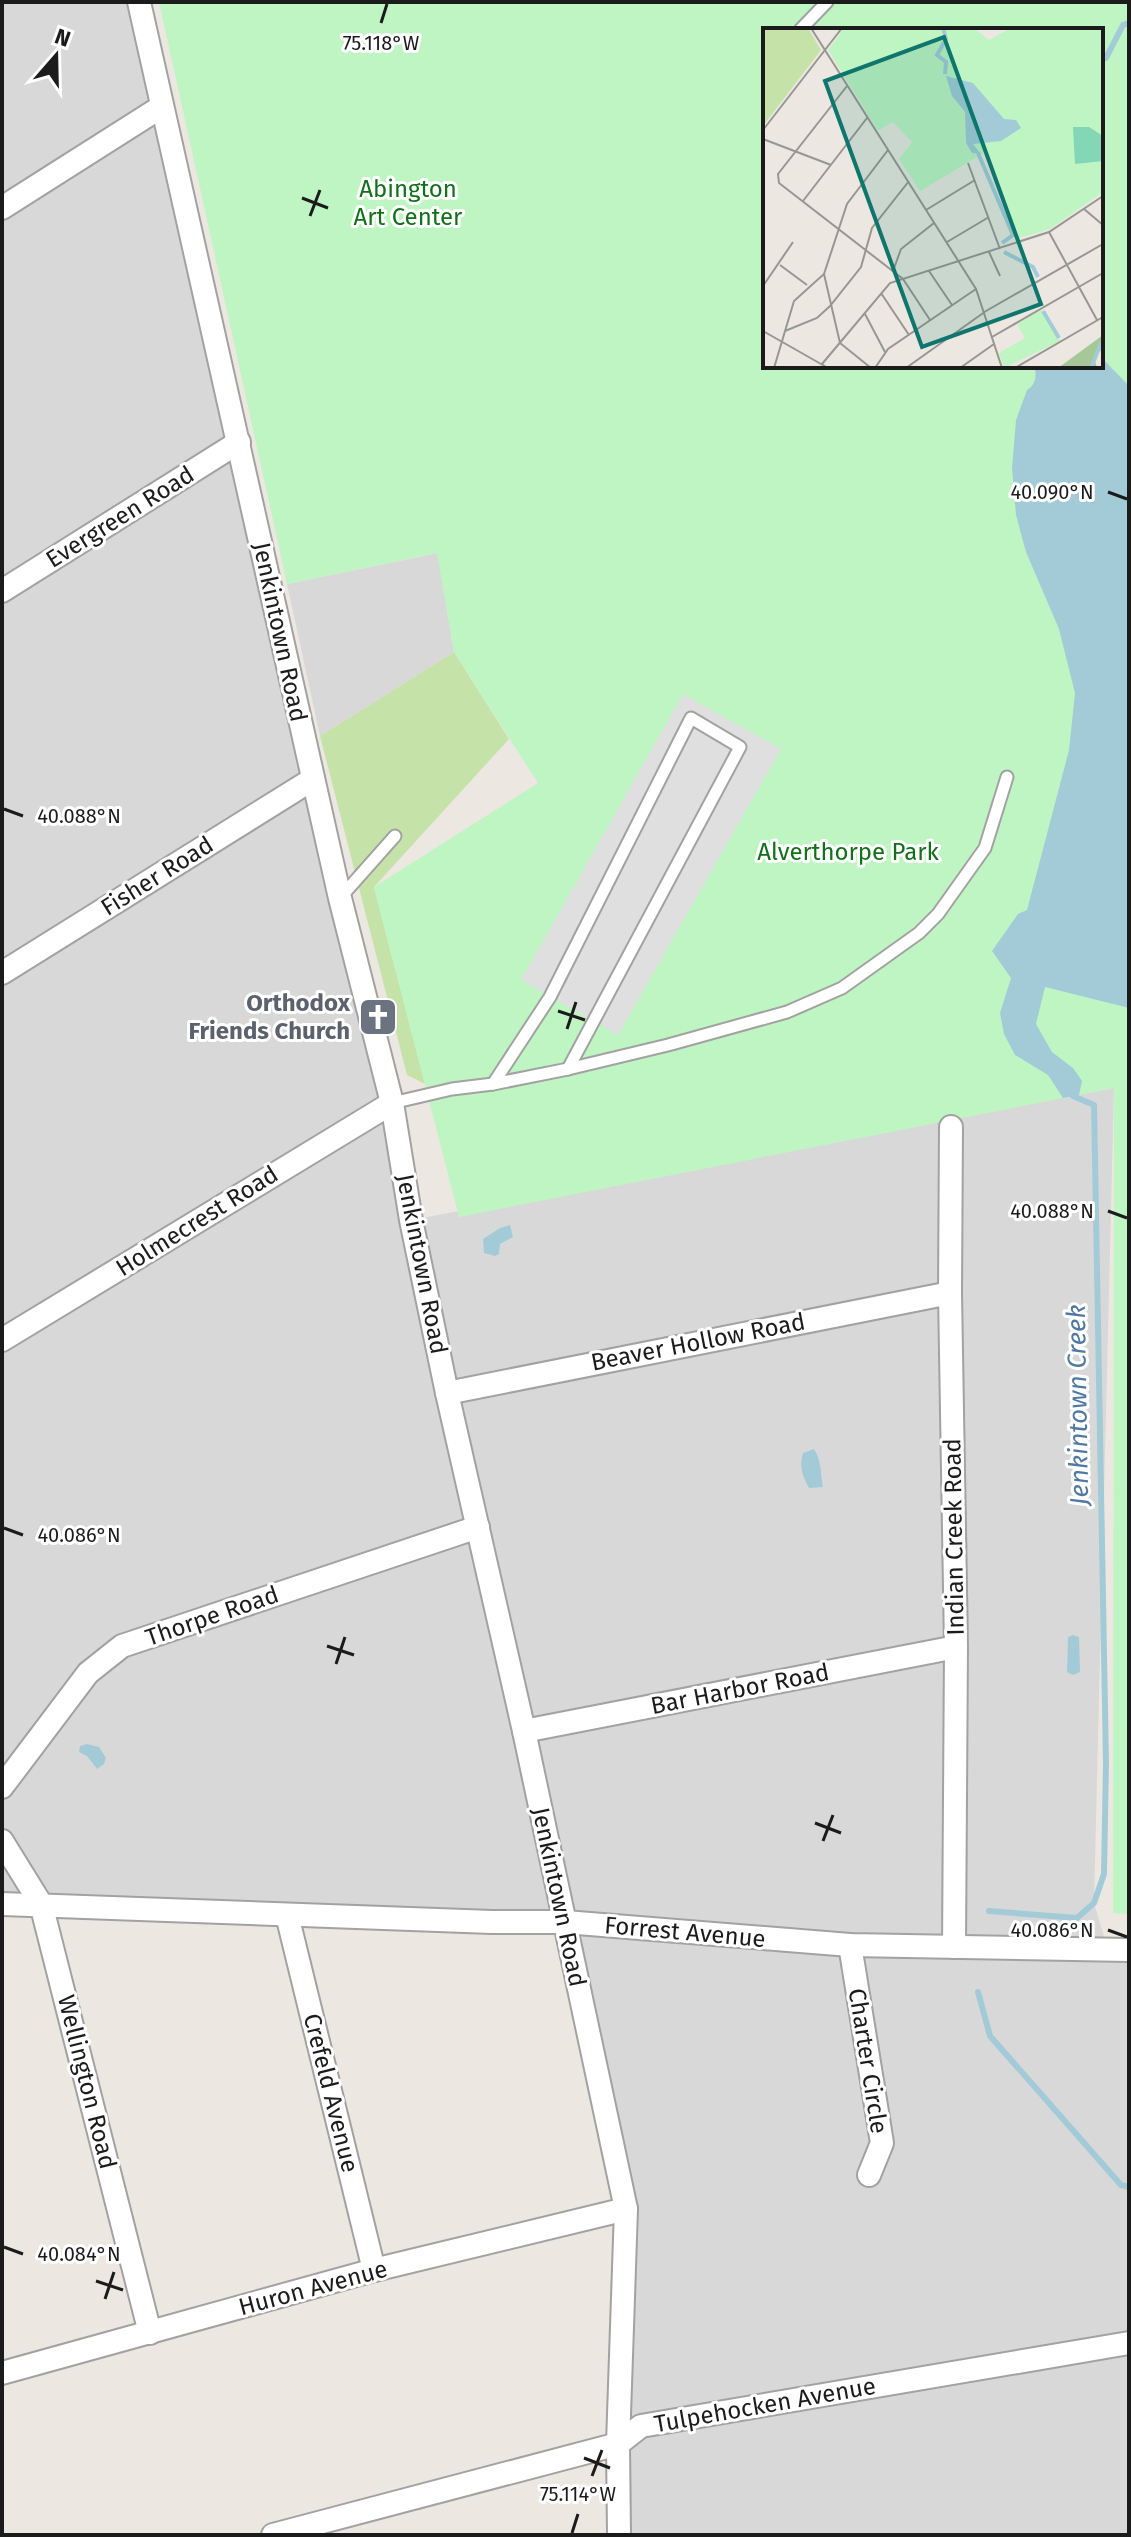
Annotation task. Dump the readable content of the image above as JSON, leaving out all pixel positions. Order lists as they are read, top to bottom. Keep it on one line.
{"streets":{"street":["Evergreen Road","Jenkintown Road","Fisher Road","Holmecrest Road","Beaver Hollow Road","Indian Creek Road","Thorpe Road","Bar Harbor Road","Forrest Avenue","Charter Circle","Wellington Road","Crefeld Avenue","Huron Avenue","Tulpehocken Avenue"]},"crossings":[["Evergreen Road","Jenkintown Road"],["Jenkintown Road","Fisher Road"],["Jenkintown Road","Holmecrest Road"],["Jenkintown Road","Beaver Hollow Road"],["Jenkintown Road","Thorpe Road"],["Jenkintown Road","Bar Harbor Road"],["Jenkintown Road","Forrest Avenue"],["Jenkintown Road","Huron Avenue"],["Jenkintown Road","Tulpehocken Avenue"],["Beaver Hollow Road","Indian Creek Road"],["Indian Creek Road","Bar Harbor Road"],["Indian Creek Road","Forrest Avenue"],["Forrest Avenue","Charter Circle"],["Forrest Avenue","Wellington Road"],["Forrest Avenue","Crefeld Avenue"],["Wellington Road","Huron Avenue"],["Crefeld Avenue","Huron Avenue"]],"water":["Jenkintown Creek"],"parks":["Abington Art Center","Alverthorpe Park"],"places":{"church":["Orthodox Friends Church"]},"north":"top","coordinates":["75.118°W","40.090°N","40.088°N","40.086°N","40.084°N","75.114°W"]}
